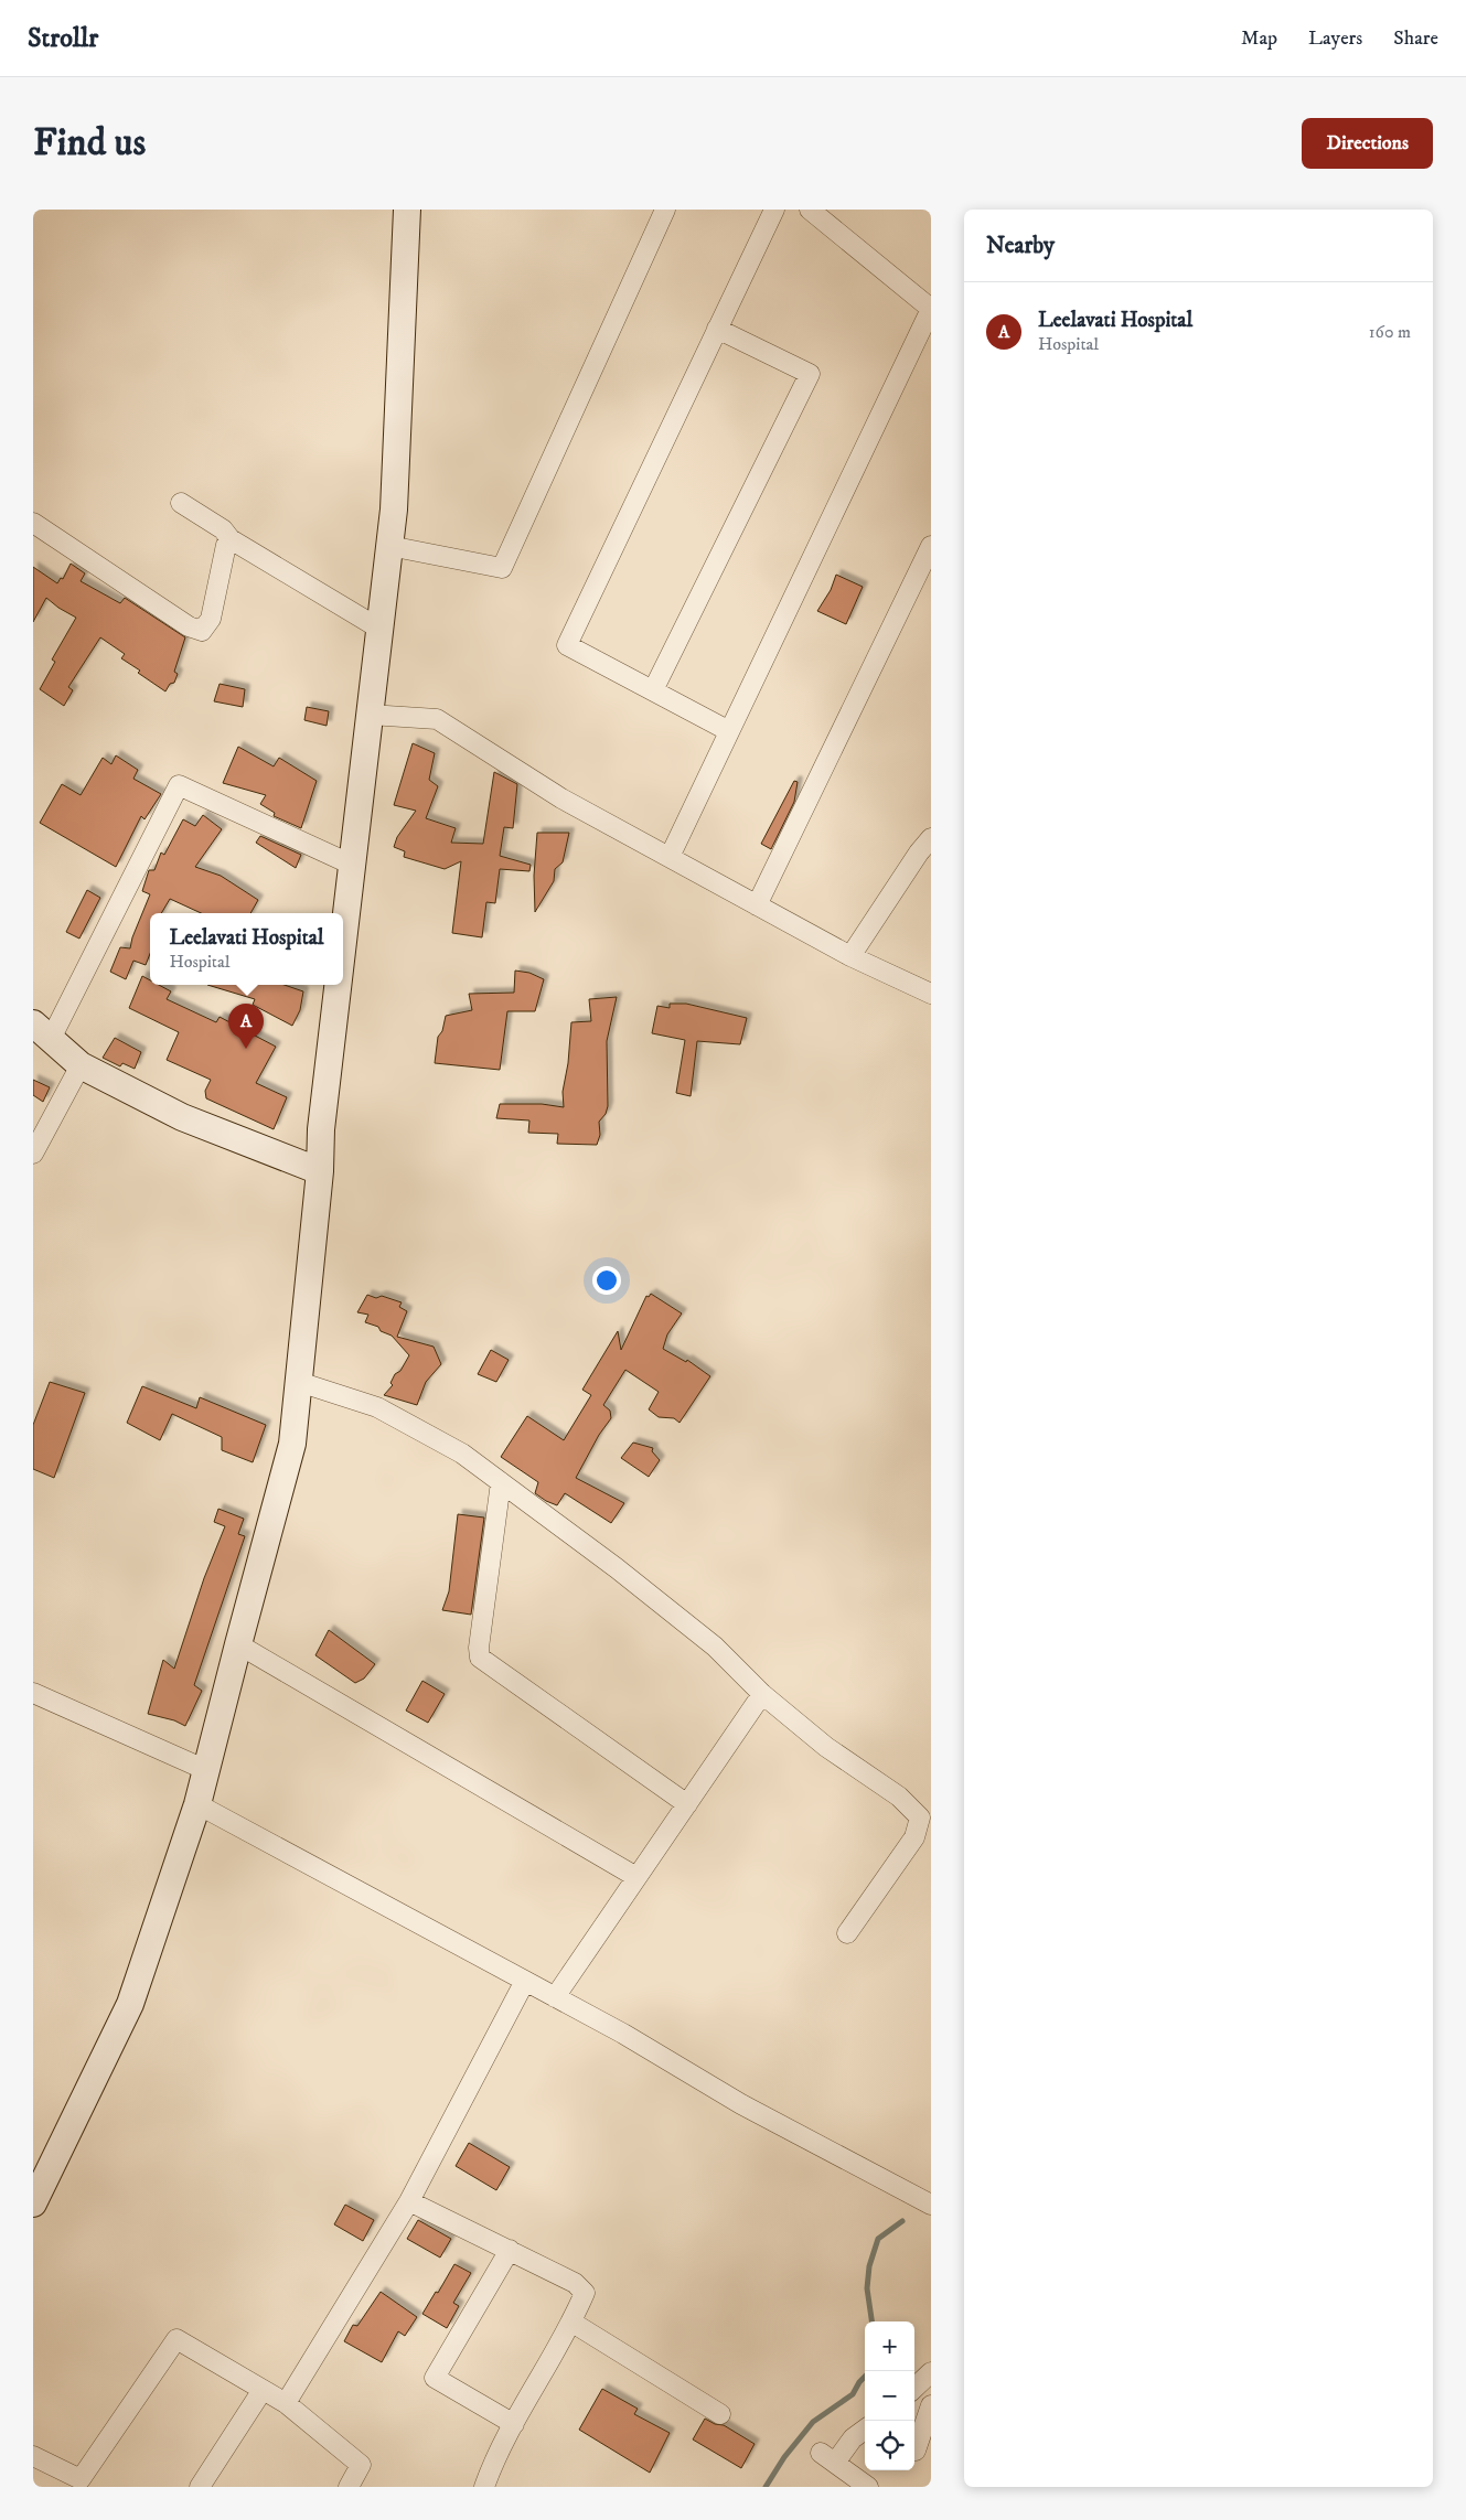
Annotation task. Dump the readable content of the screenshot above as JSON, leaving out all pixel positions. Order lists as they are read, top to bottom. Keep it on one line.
{"page":{"header":"Strollr","nav":["Map","Layers","Share"],"buttons":"Directions","title":"Find us","heading":"Nearby","list":[{"mark":"A","name":"Leelavati Hospital","note":"Hospital","value":"160 m"}],"popup":["Leelavati Hospital","Hospital"],"pins":"A","map_buttons":["+","−"]}}
